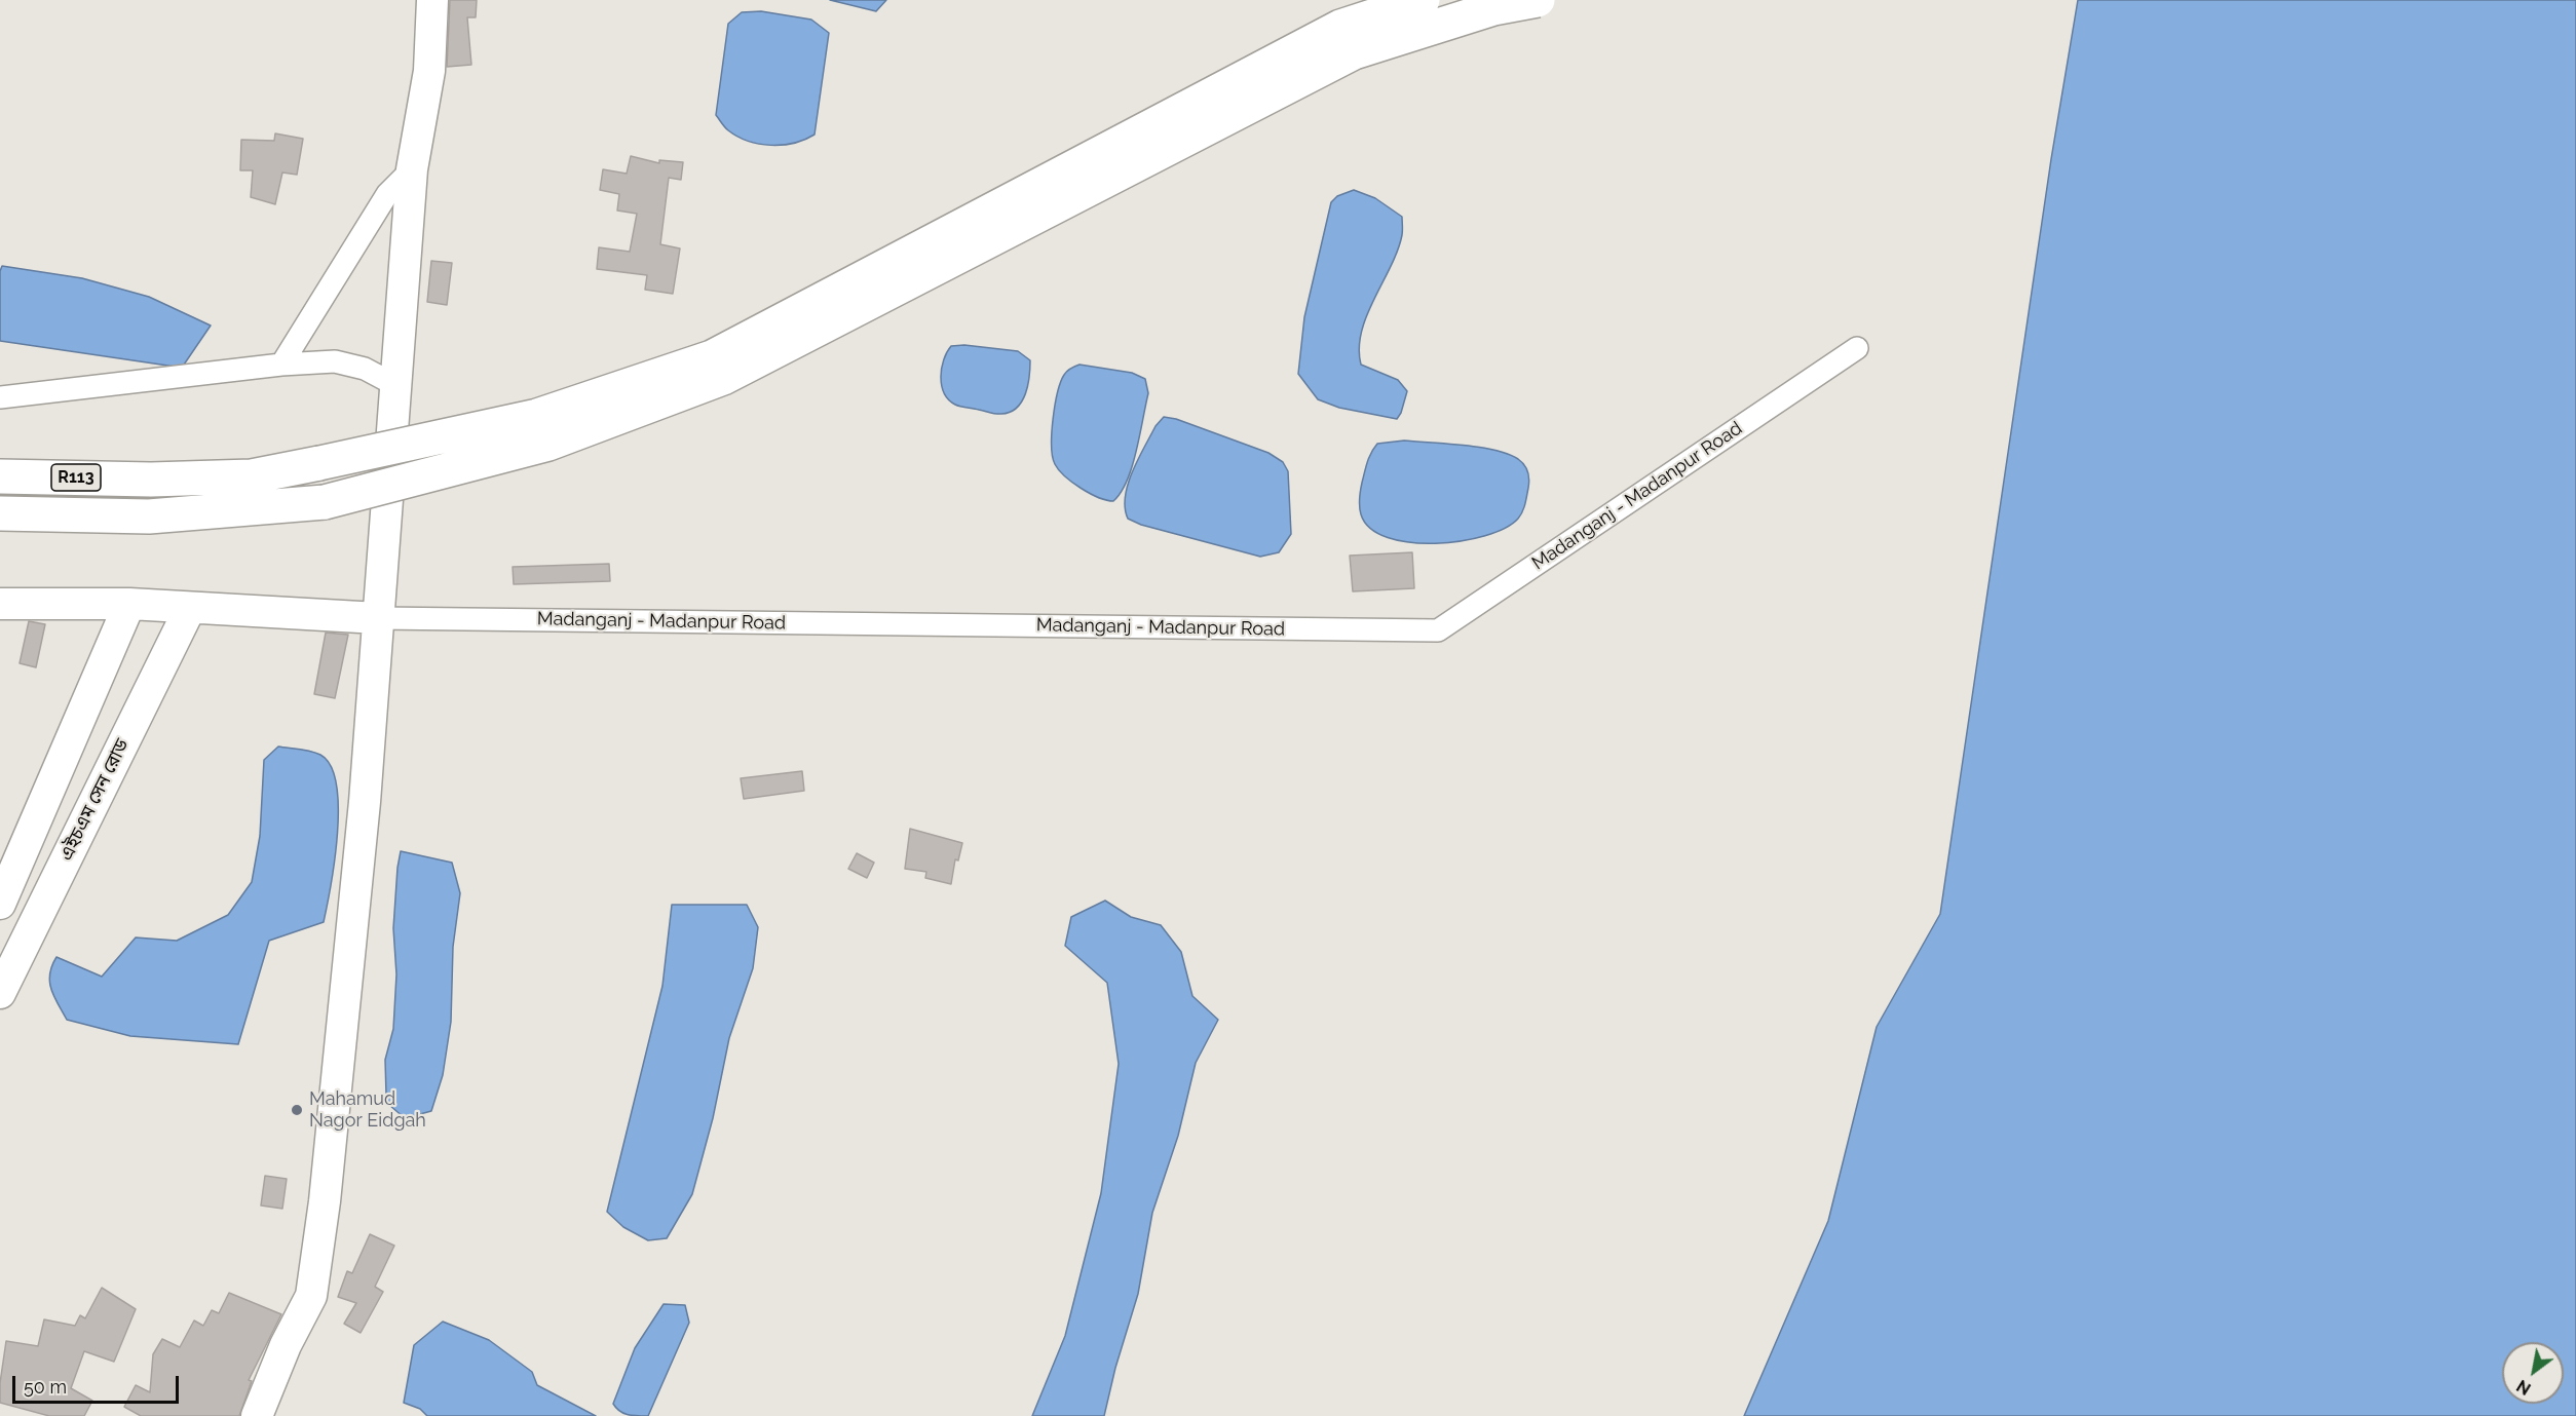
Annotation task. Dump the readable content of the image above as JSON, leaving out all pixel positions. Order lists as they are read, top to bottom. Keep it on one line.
{"streets":{"main road":["R113"],"street":["Madanganj - Madanpur Road","এইচএম সেন রোড"]},"places":["Mahamud Nagor Eidgah"],"scale_bar":"50 m","north":"bottom left"}
